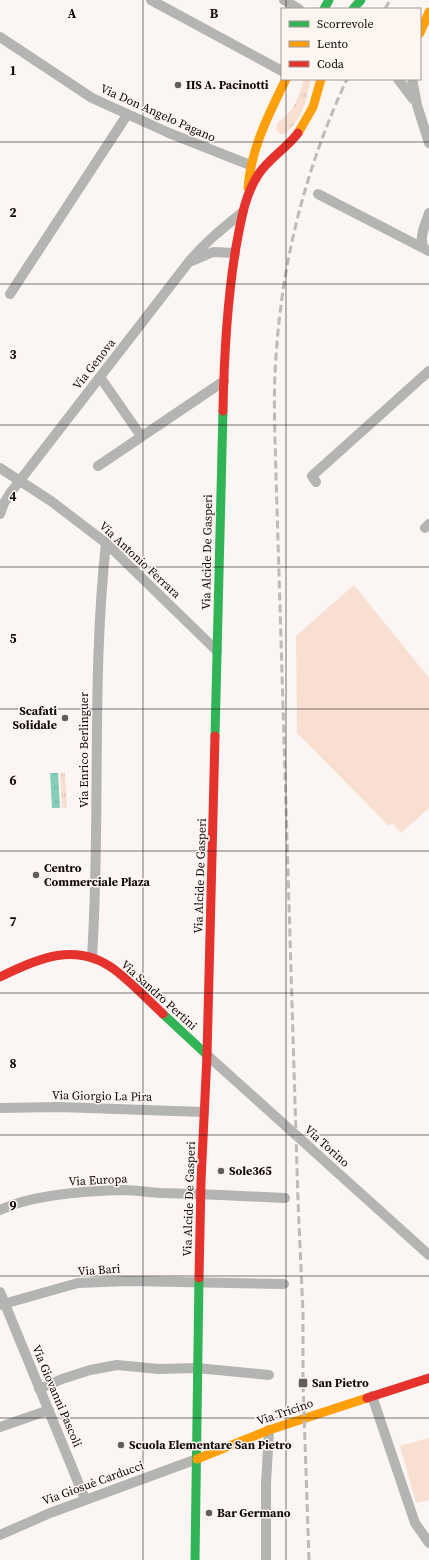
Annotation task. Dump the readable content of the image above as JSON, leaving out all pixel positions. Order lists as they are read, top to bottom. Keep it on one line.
{"streets":{"main road":["Via Alcide De Gasperi","Via Sandro Pertini","Via Tricino"],"street":["Via Don Angelo Pagano","Via Genova","Via Antonio Ferrara","Via Enrico Berlinguer","Via Giorgio La Pira","Via Torino","Via Europa","Via Bari","Via Giovanni Pascoli","Via Giosuè Carducci"]},"crossings":[["Via Don Angelo Pagano","Via Alcide De Gasperi"],["Via Genova","Via Alcide De Gasperi"],["Via Genova","Via Antonio Ferrara"],["Via Alcide De Gasperi","Via Antonio Ferrara"],["Via Alcide De Gasperi","Via Sandro Pertini"],["Via Alcide De Gasperi","Via Giorgio La Pira"],["Via Alcide De Gasperi","Via Torino"],["Via Alcide De Gasperi","Via Europa"],["Via Alcide De Gasperi","Via Bari"],["Via Alcide De Gasperi","Via Tricino"],["Via Alcide De Gasperi","Via Giosuè Carducci"],["Via Antonio Ferrara","Via Enrico Berlinguer"],["Via Enrico Berlinguer","Via Sandro Pertini"],["Via Sandro Pertini","Via Torino"],["Via Bari","Via Giovanni Pascoli"],["Via Giovanni Pascoli","Via Giosuè Carducci"],["Via Tricino","Via Giosuè Carducci"]],"places":{"other":["IIS A. Pacinotti","Scafati Solidale","Centro Commerciale Plaza","Sole365","Scuola Elementare San Pietro","Bar Germano"],"transit":["San Pietro"]},"legend":["Scorrevole","Lento","Coda"],"grid":{"columns":["A","B"],"rows":["1","2","3","4","5","6","7","8","9"]}}
